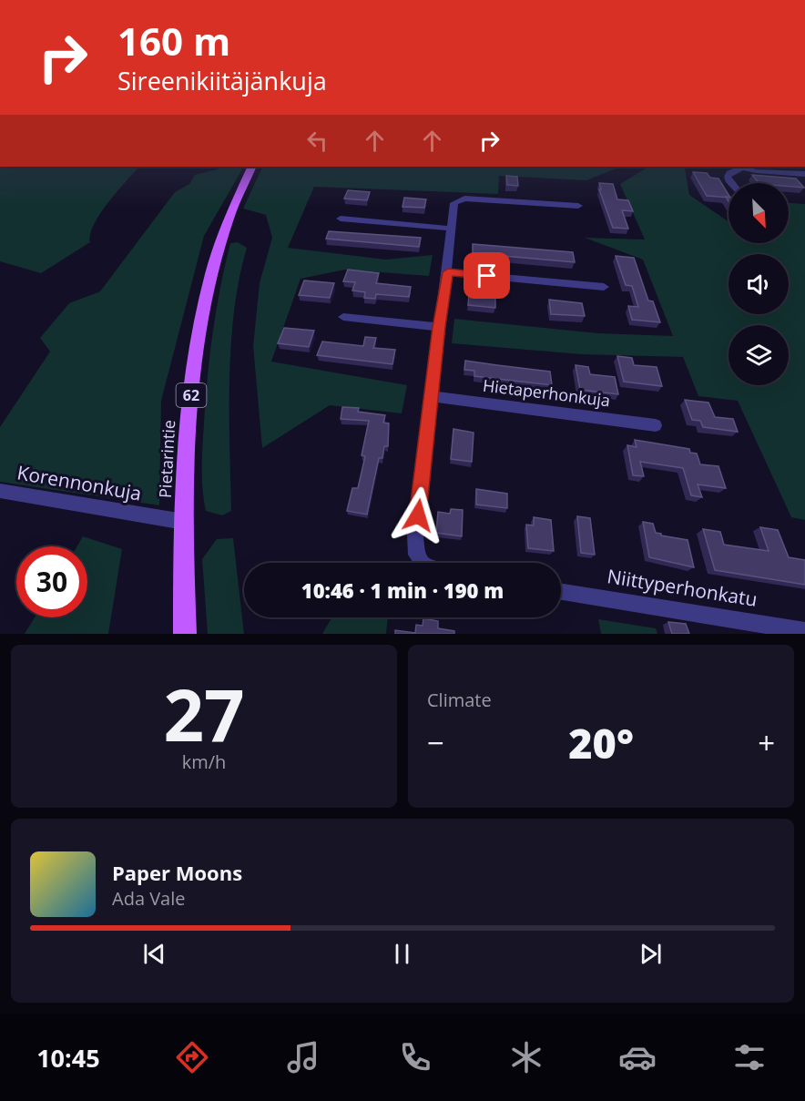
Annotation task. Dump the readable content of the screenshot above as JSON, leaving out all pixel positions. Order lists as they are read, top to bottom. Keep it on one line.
{"streets":{"main road":["62","Pietarintie"],"street":["Hietaperhonkuja","Korennonkuja","Niittyperhonkatu"]},"crossings":[["Pietarintie","Korennonkuja"]],"north":"bottom right","page":{"turn":["160 m","Sireenikiitäjänkuja"],"limit":"30","trip":"10:46 · 1 min · 190 m","tile":[["27","km/h"],"Climate"],"heat":["−","20°","+"],"song":["Paper Moons","Ada Vale"],"tabs":"10:45"}}
